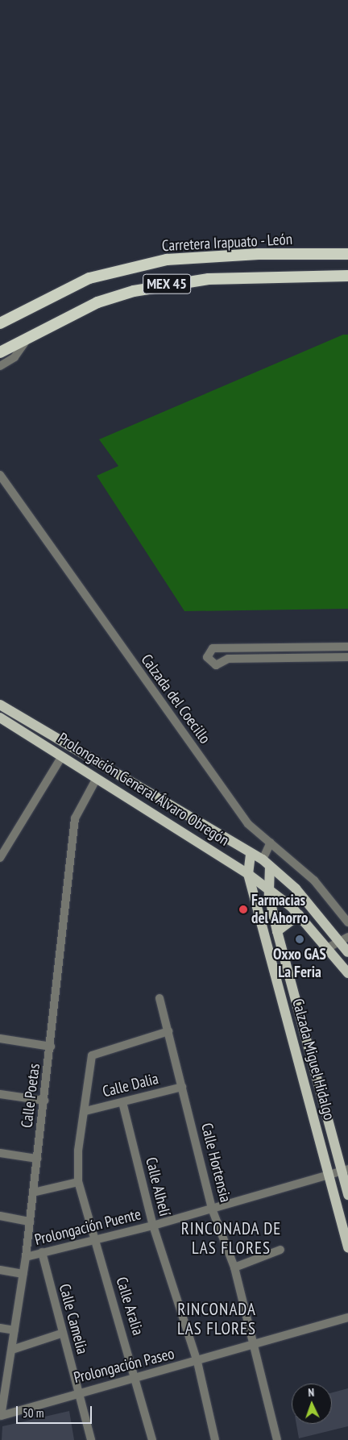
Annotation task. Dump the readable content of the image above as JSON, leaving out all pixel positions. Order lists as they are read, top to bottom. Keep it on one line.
{"streets":{"highway":["Carretera Irapuato - León","MEX 45"],"main road":["Prolongación General Álvaro Obregón","Calzada Miguel Hidalgo"],"street":["Calzada del Coecillo","Calle Dalia","Calle Poetas","Calle Hortensia","Calle Alhelí","Prolongación Puente","Calle Aralia","Calle Camelia","Prolongación Paseo"]},"crossings":[["Prolongación General Álvaro Obregón","Calzada Miguel Hidalgo"],["Prolongación General Álvaro Obregón","Calle Poetas"],["Calzada Miguel Hidalgo","Prolongación Puente"],["Calle Dalia","Calle Hortensia"],["Calle Dalia","Calle Alhelí"],["Calle Dalia","Calle Aralia"],["Calle Poetas","Prolongación Puente"],["Calle Poetas","Prolongación Paseo"],["Calle Hortensia","Prolongación Puente"],["Calle Hortensia","Calle Aralia"],["Calle Hortensia","Prolongación Paseo"],["Calle Alhelí","Prolongación Puente"],["Calle Alhelí","Prolongación Paseo"],["Prolongación Puente","Calle Aralia"],["Prolongación Puente","Calle Camelia"],["Calle Aralia","Prolongación Paseo"],["Calle Camelia","Prolongación Paseo"]],"districts":["RINCONADA DE LAS FLORES","RINCONADA LAS FLORES"],"places":["Farmacias del Ahorro","Oxxo GAS La Feria"],"scale_bar":"50 m","north":"top"}
